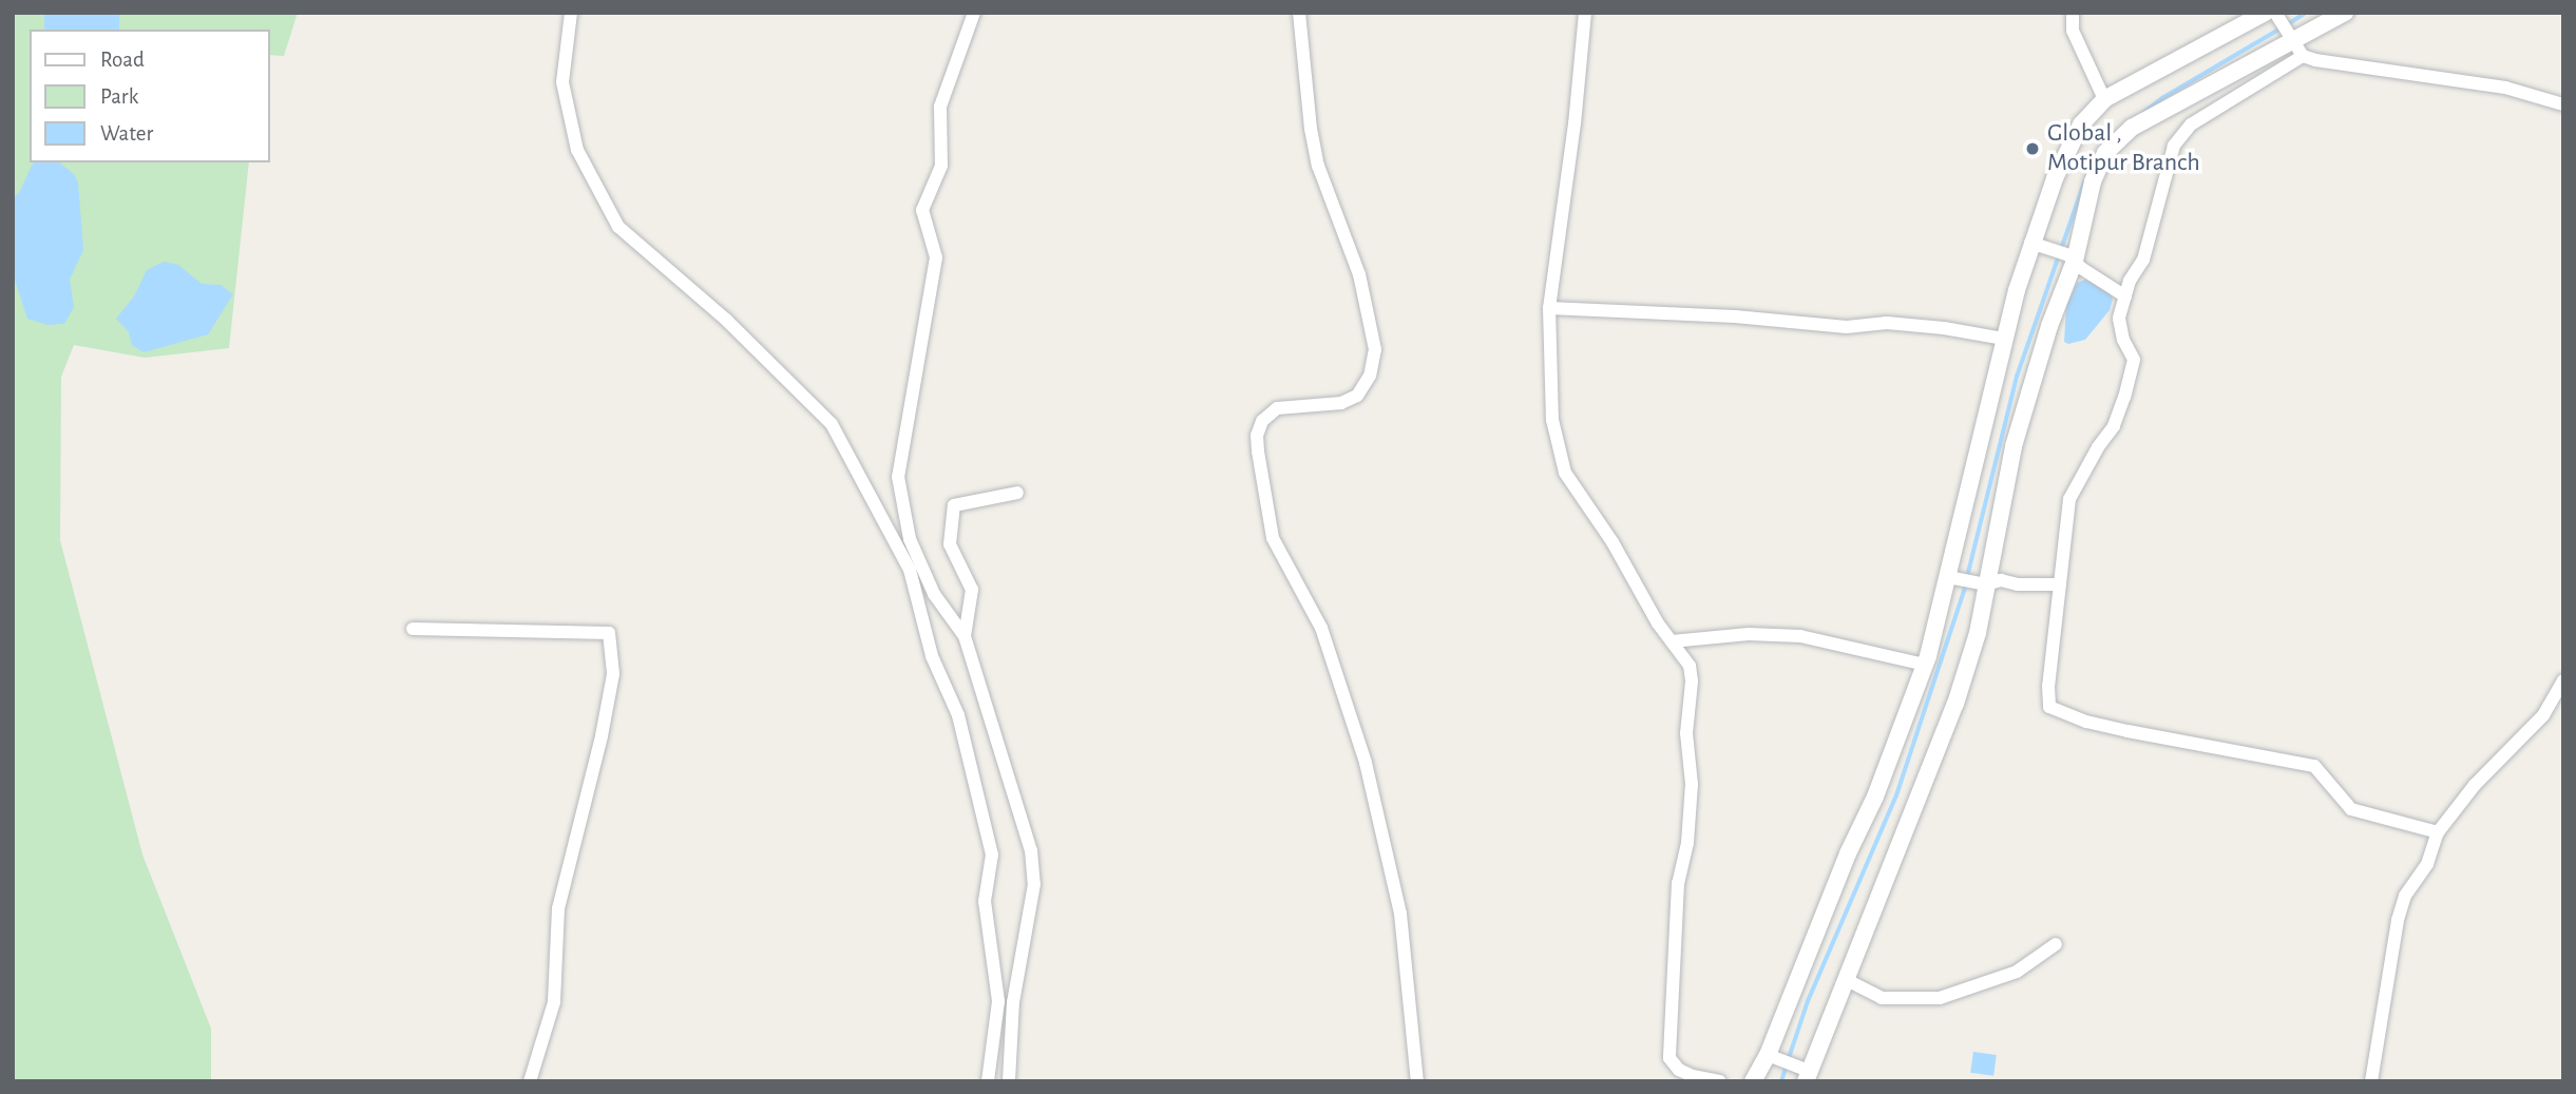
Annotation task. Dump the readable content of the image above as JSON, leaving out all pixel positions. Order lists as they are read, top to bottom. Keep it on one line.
{"places":["Global , Motipur Branch"],"legend":["Road","Park","Water"]}
